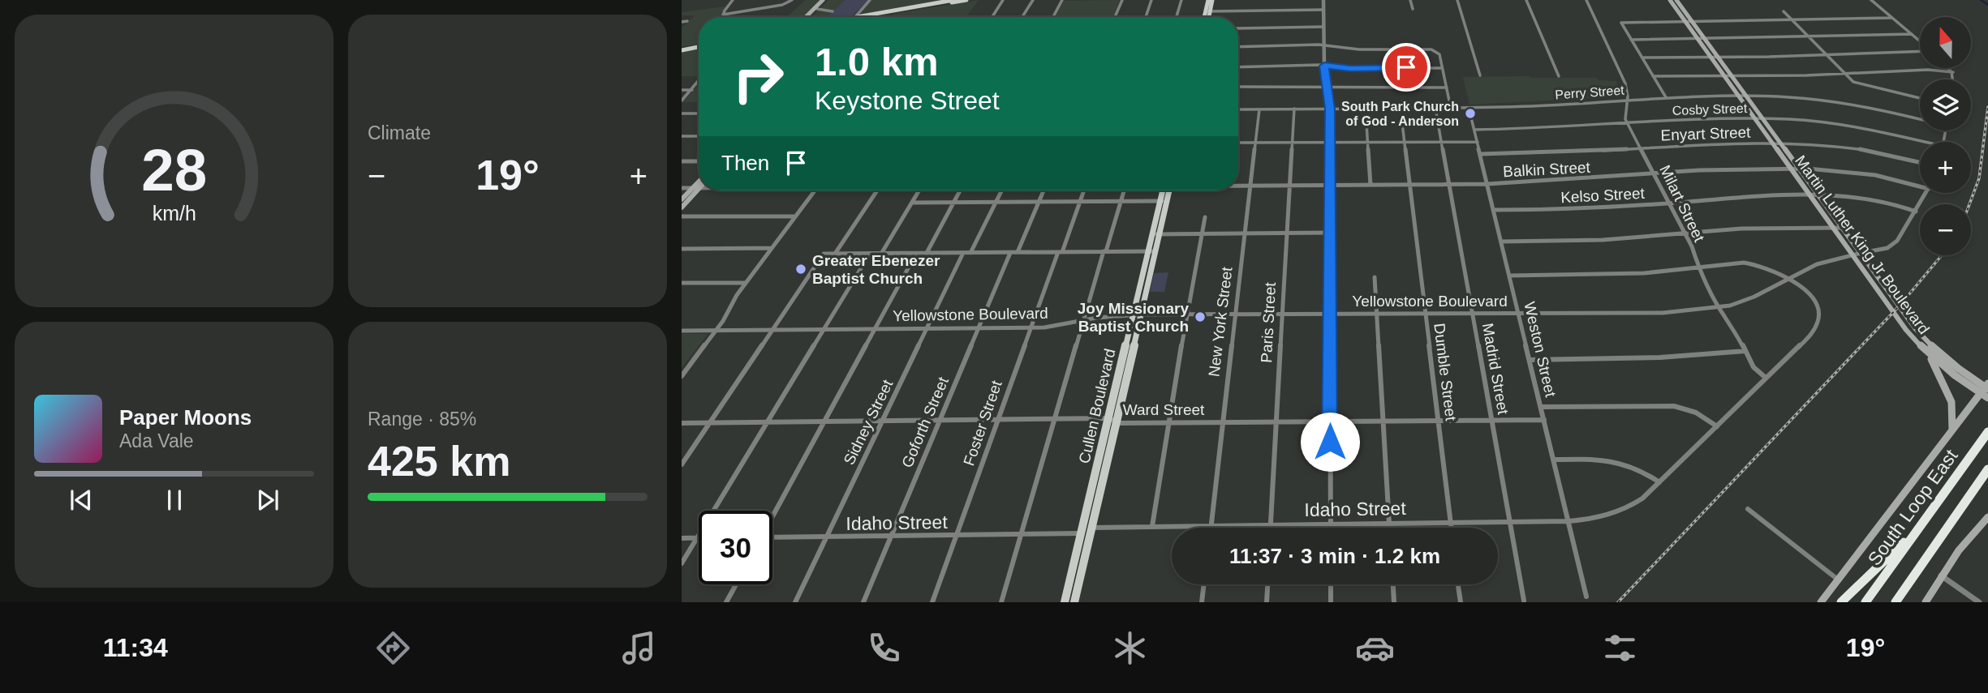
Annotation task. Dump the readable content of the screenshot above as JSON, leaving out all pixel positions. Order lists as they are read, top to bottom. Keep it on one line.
{"streets":{"highway":["South Loop East"],"main road":["Martin Luther King Jr Boulevard","Cullen Boulevard"],"street":["Perry Street","Cosby Street","Enyart Street","Balkin Street","Kelso Street","Milart Street","Yellowstone Boulevard","New York Street","Paris Street","Weston Street","Madrid Street","Dumble Street","Ward Street","Sidney Street","Goforth Street","Foster Street","Idaho Street"]},"crossings":[["Perry Street","Milart Street"],["Perry Street","Martin Luther King Jr Boulevard"],["Perry Street","New York Street"],["Perry Street","Paris Street"],["Perry Street","Weston Street"],["Perry Street","Madrid Street"],["Perry Street","Dumble Street"],["Cosby Street","Milart Street"],["Cosby Street","Martin Luther King Jr Boulevard"],["Cosby Street","Weston Street"],["Enyart Street","Milart Street"],["Enyart Street","Martin Luther King Jr Boulevard"],["Enyart Street","Weston Street"],["Balkin Street","Milart Street"],["Balkin Street","Martin Luther King Jr Boulevard"],["Balkin Street","New York Street"],["Balkin Street","Paris Street"],["Balkin Street","Weston Street"],["Balkin Street","Madrid Street"],["Balkin Street","Dumble Street"],["Kelso Street","Milart Street"],["Kelso Street","Martin Luther King Jr Boulevard"],["Kelso Street","Weston Street"],["Milart Street","Yellowstone Boulevard"],["Milart Street","Idaho Street"],["Martin Luther King Jr Boulevard","Yellowstone Boulevard"],["Yellowstone Boulevard","New York Street"],["Yellowstone Boulevard","Paris Street"],["Yellowstone Boulevard","Weston Street"],["Yellowstone Boulevard","Madrid Street"],["Yellowstone Boulevard","Dumble Street"],["Yellowstone Boulevard","Cullen Boulevard"],["Yellowstone Boulevard","Sidney Street"],["Yellowstone Boulevard","Goforth Street"],["Yellowstone Boulevard","Foster Street"],["Yellowstone Boulevard","Idaho Street"],["New York Street","Ward Street"],["New York Street","Idaho Street"],["Paris Street","Ward Street"],["Paris Street","Idaho Street"],["Weston Street","Ward Street"],["Weston Street","Idaho Street"],["Madrid Street","Ward Street"],["Madrid Street","Idaho Street"],["Dumble Street","Ward Street"],["Dumble Street","Idaho Street"],["Cullen Boulevard","Ward Street"],["Cullen Boulevard","Idaho Street"],["Ward Street","Sidney Street"],["Ward Street","Goforth Street"],["Ward Street","Foster Street"],["Sidney Street","Idaho Street"],["Goforth Street","Idaho Street"],["Foster Street","Idaho Street"]],"places":["South Park Church of God - Anderson","Greater Ebenezer Baptist Church","Joy Missionary Baptist Church"],"north":"top","page":{"tile":["Climate",["Range · 85%","425 km"]],"map_buttons":["+","−"],"turn":["1.0 km","Keystone Street"],"then":"Then","heat":["−","19°","+"],"song":["Paper Moons","Ada Vale"],"limit":"30","trip":"11:37 · 3 min · 1.2 km","tabs":["11:34","19°"],"gauge":["28","km/h"]}}
